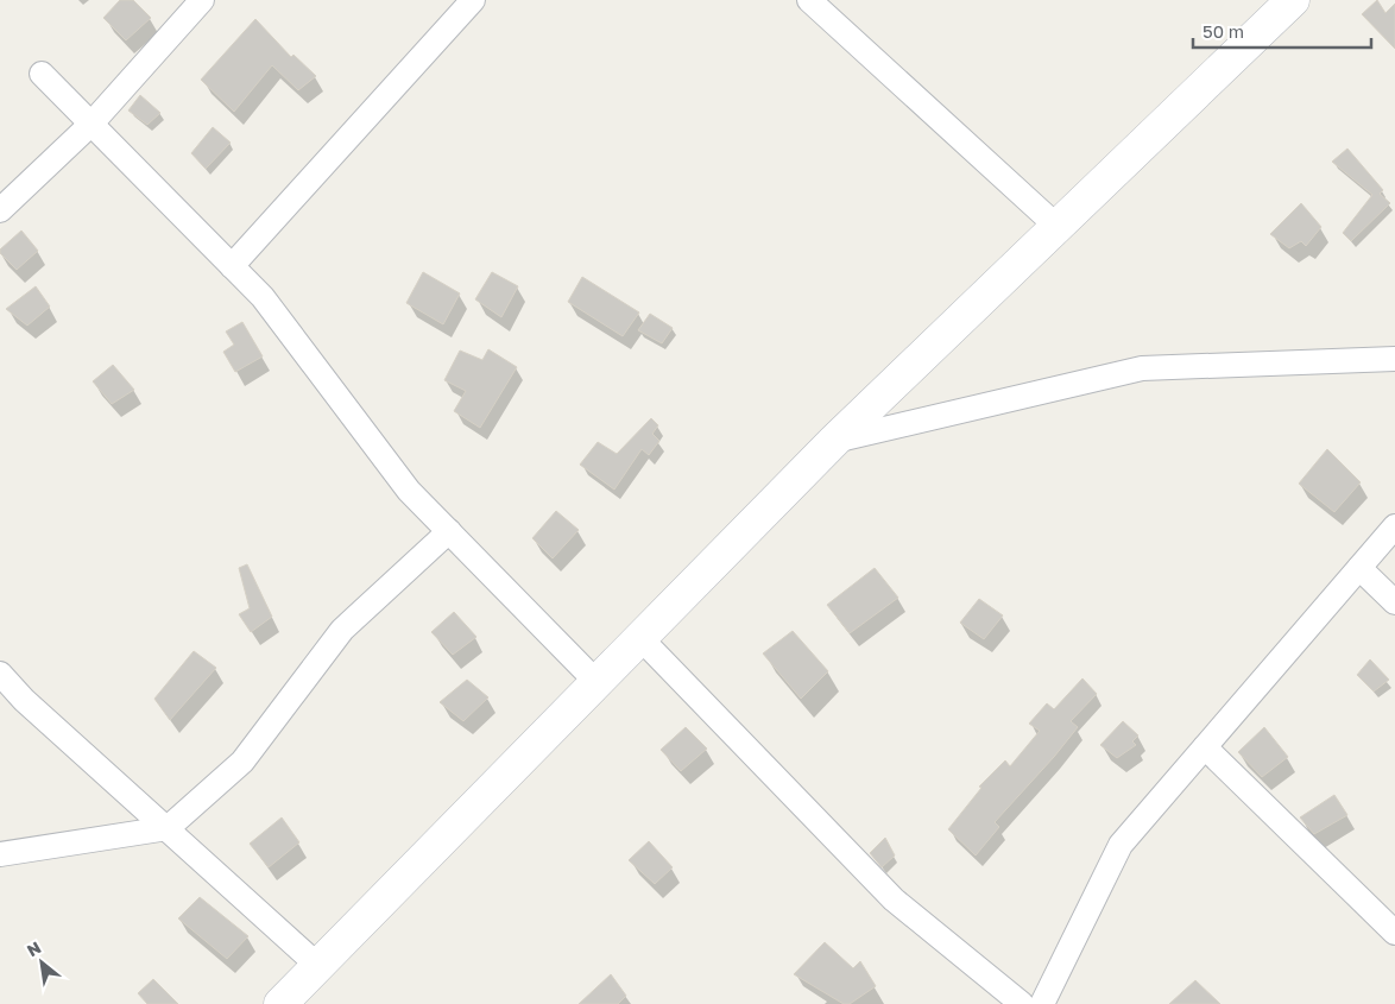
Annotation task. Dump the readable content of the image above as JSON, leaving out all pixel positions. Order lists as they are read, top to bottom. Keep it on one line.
{"scale_bar":"50 m","north":"top left"}
